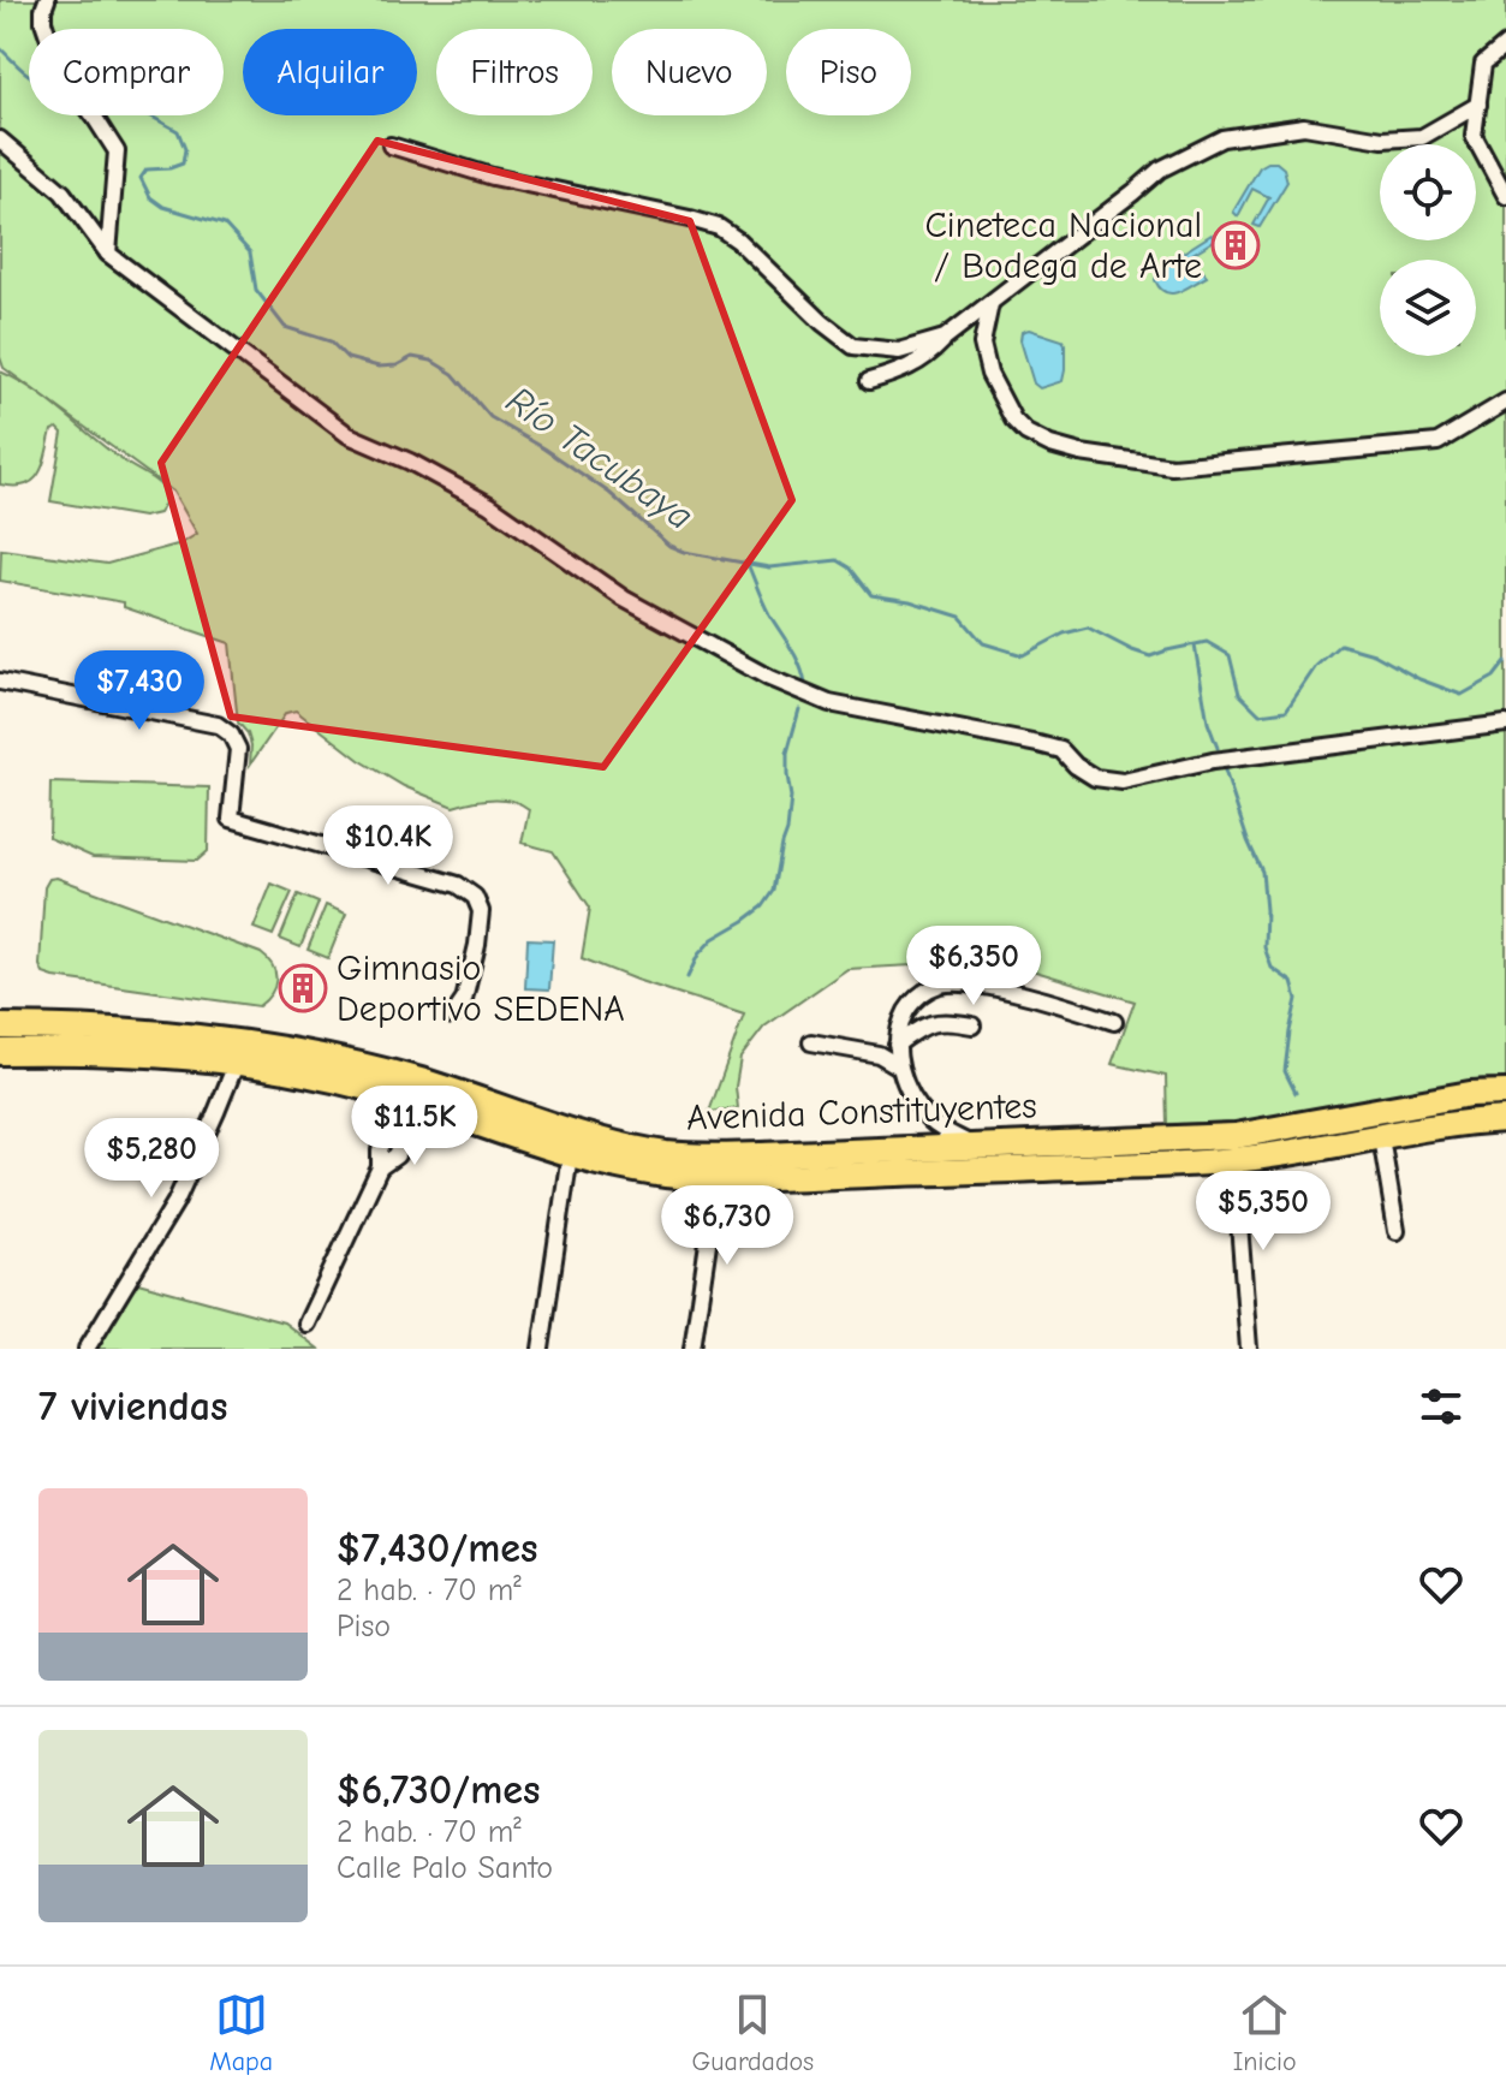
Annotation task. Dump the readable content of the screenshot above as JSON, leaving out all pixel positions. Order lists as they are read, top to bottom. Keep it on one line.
{"streets":{"highway":["Avenida Constituyentes"]},"water":["Río Tacubaya"],"places":{"building":["Cineteca Nacional / Bodega de Arte","Gimnasio Deportivo SEDENA"]},"page":{"chip":["Comprar","Alquilar","Filtros","Nuevo","Piso"],"price":["$7,430","$10.4K","$6,350","$11.5K","$5,280","$5,350","$6,730"],"heading":"7 viviendas","list":[{"name":"$7,430/mes","note":"2 hab. · 70 m² · Piso"},{"name":"$6,730/mes","note":"2 hab. · 70 m² · Calle Palo Santo"}],"tabs":["Mapa","Guardados","Inicio"]}}
